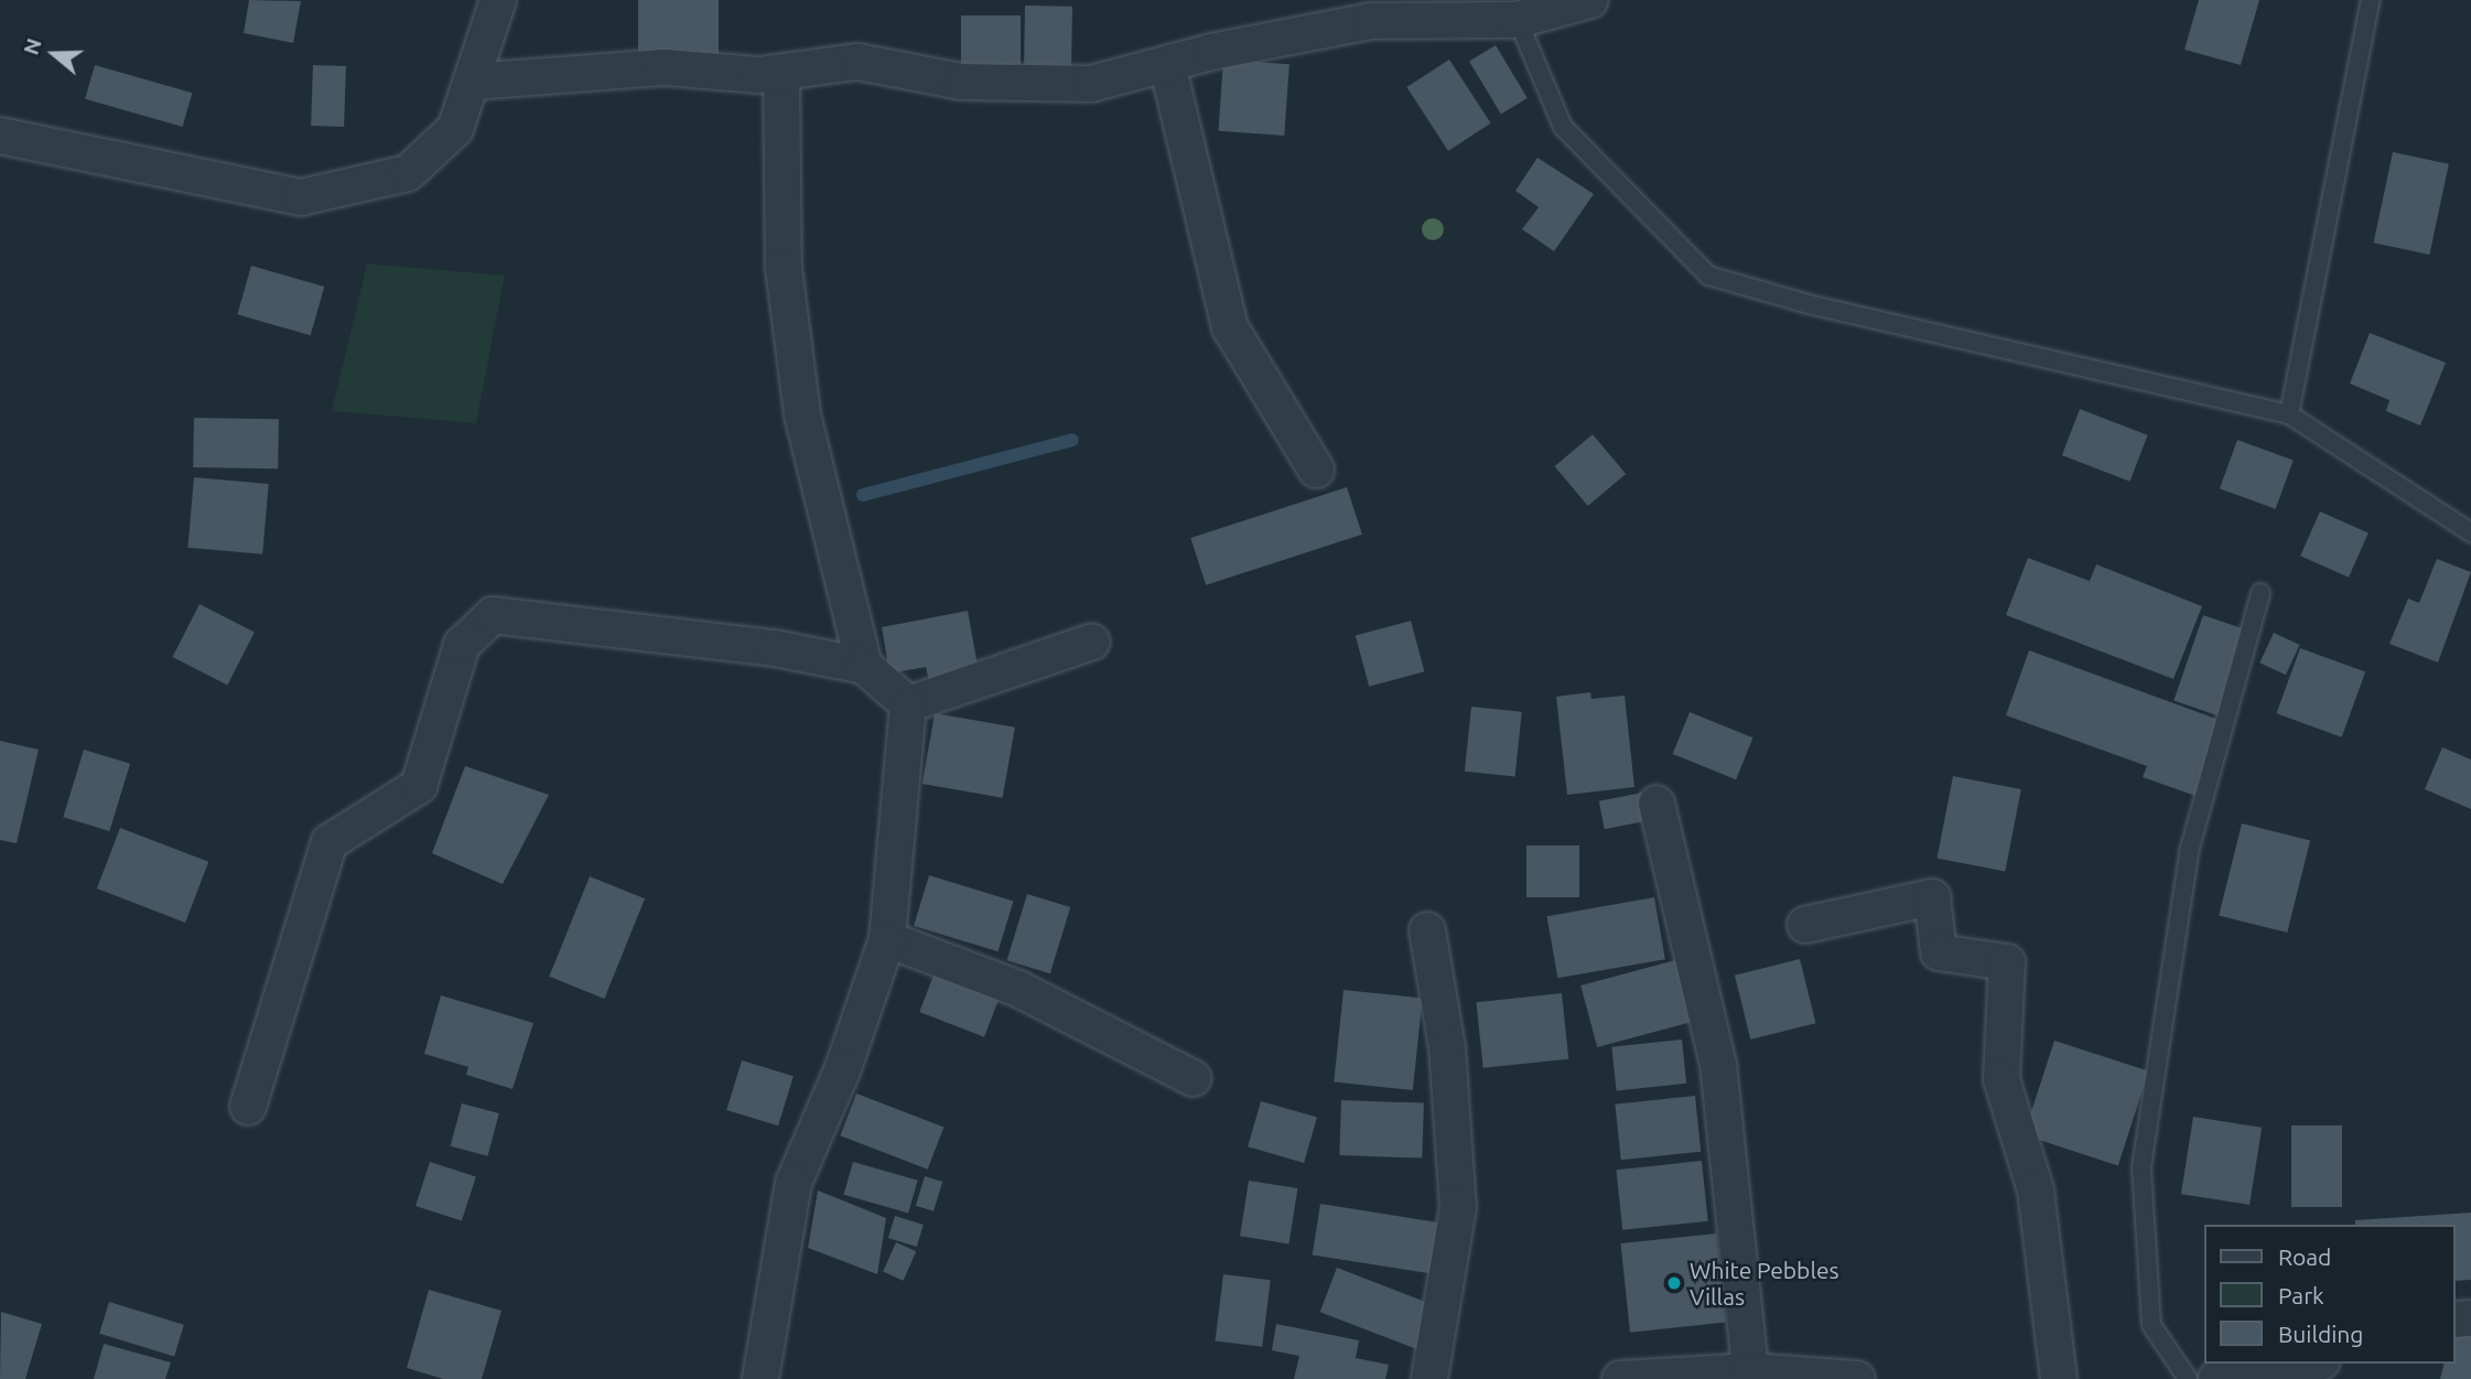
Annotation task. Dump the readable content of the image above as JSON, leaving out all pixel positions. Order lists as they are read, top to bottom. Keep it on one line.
{"places":["White Pebbles Villas"],"legend":["Road","Park","Building"],"north":"left"}
